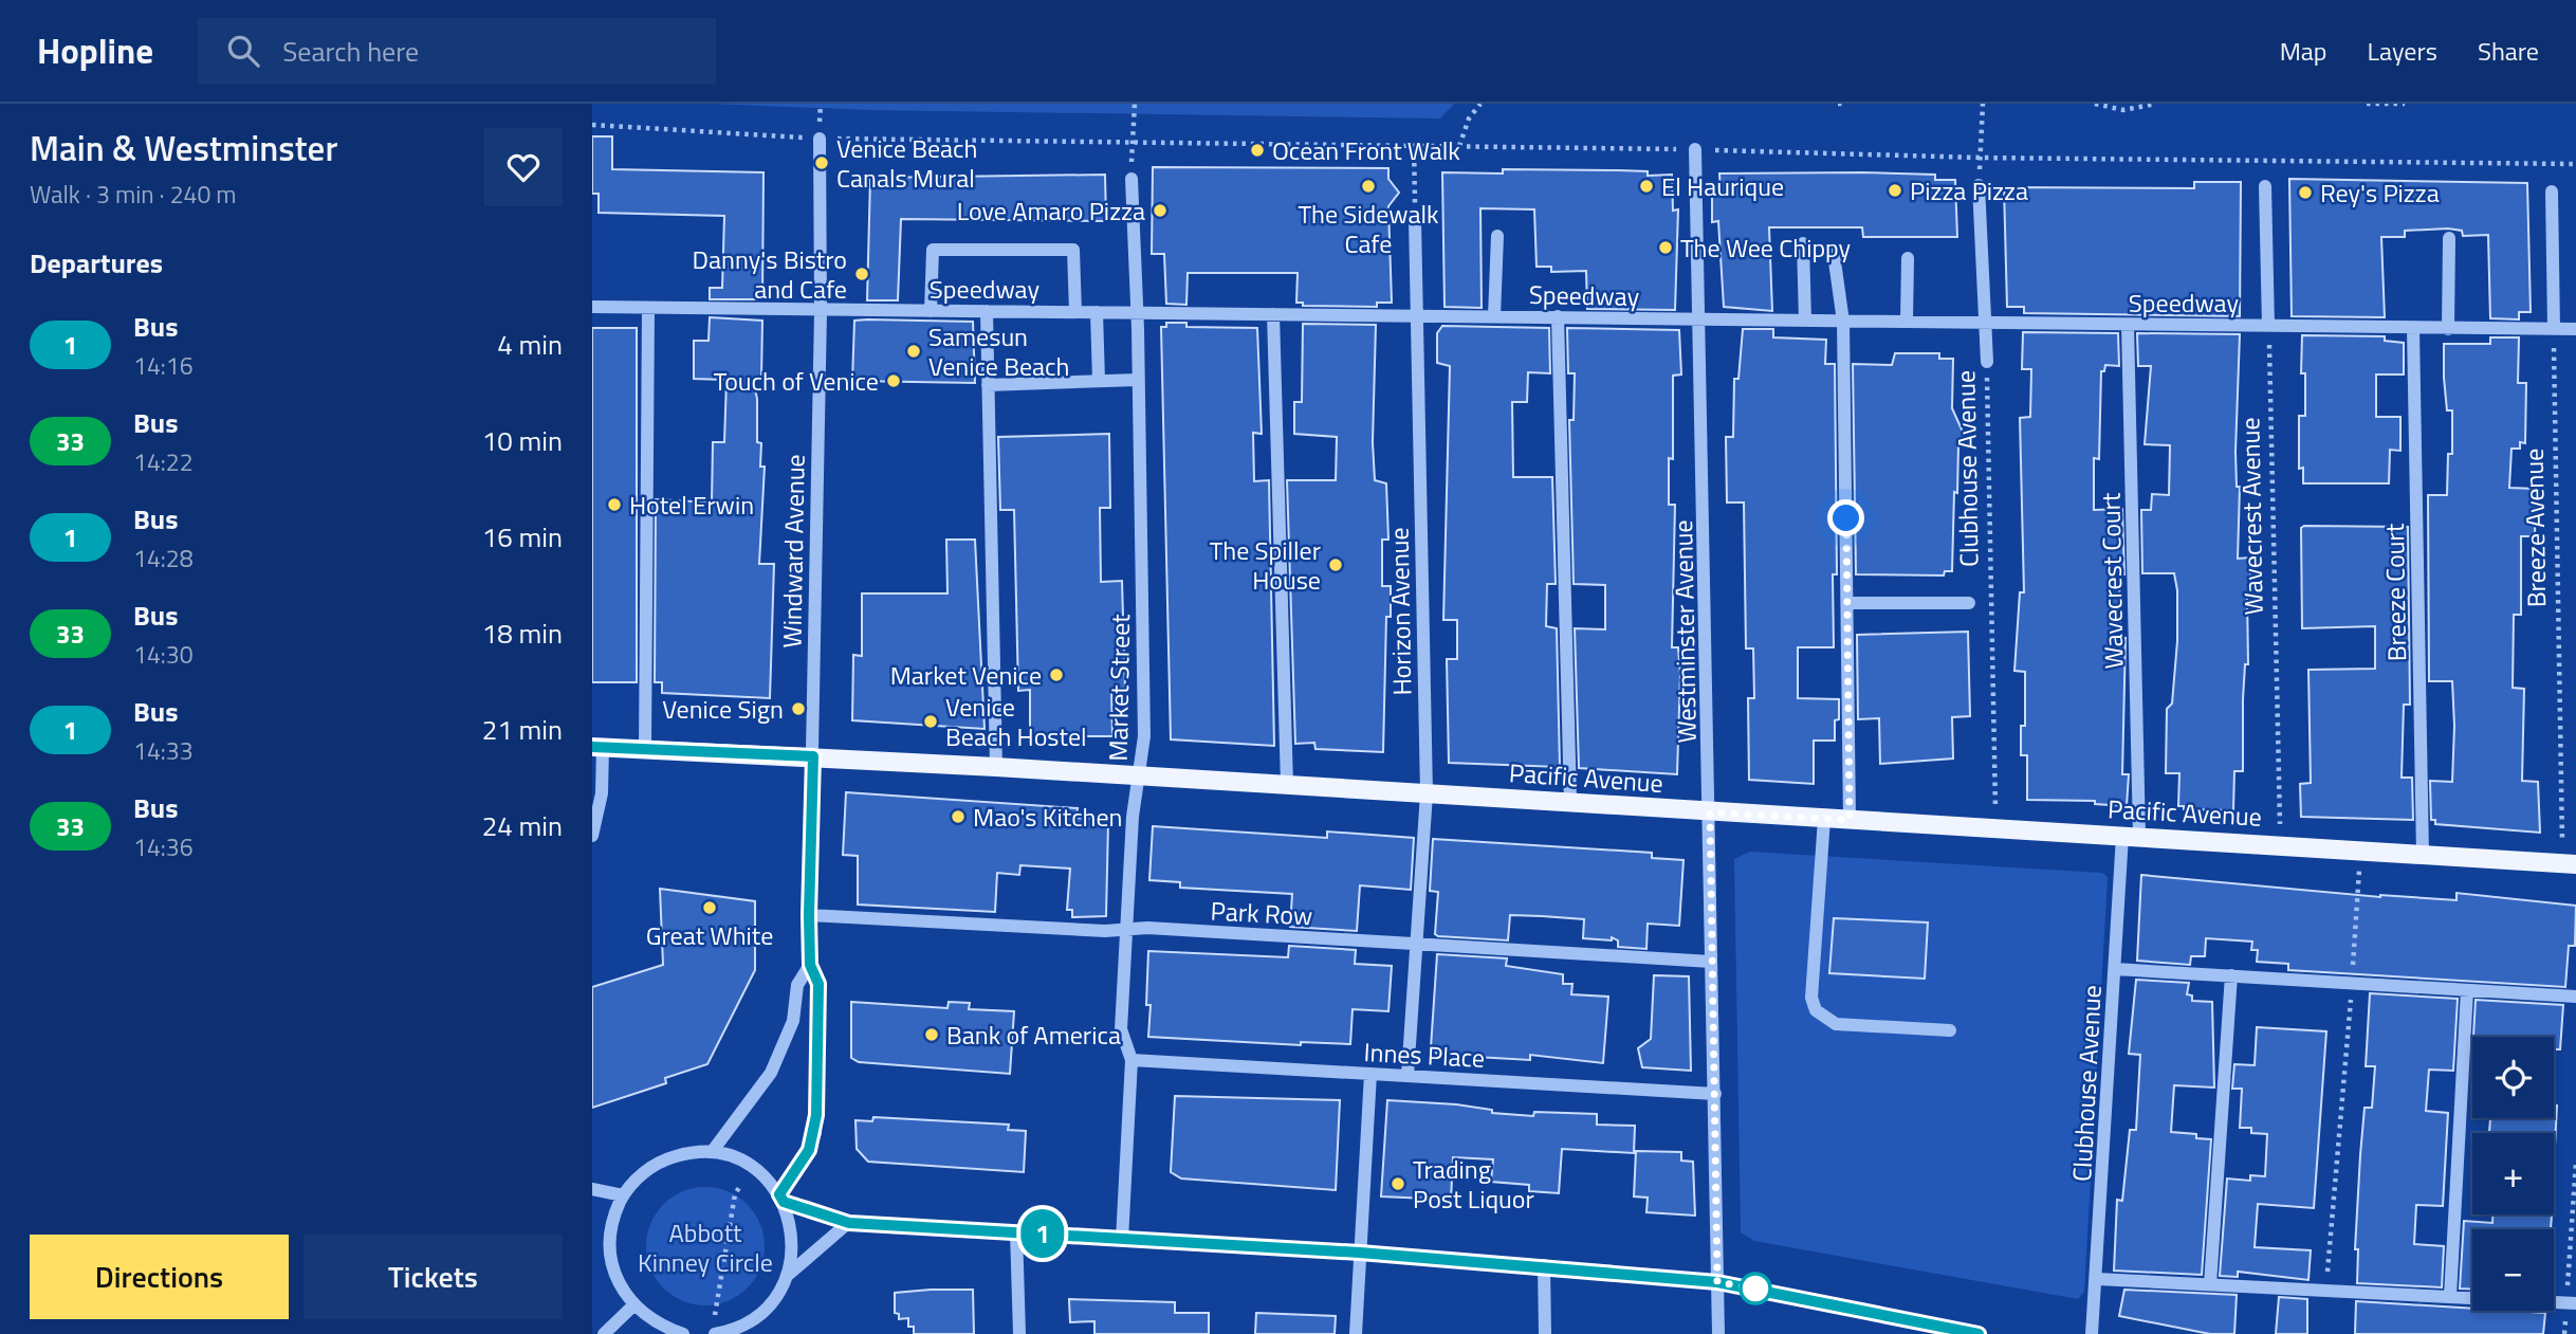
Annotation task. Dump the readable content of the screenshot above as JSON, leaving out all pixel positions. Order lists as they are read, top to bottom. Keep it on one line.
{"streets":{"main road":["Pacific Avenue"],"street":["Speedway","Clubhouse Avenue","Windward Avenue","Wavecrest Court","Breeze Court","Horizon Avenue","Westminster Avenue","Market Street","Park Row","Innes Place"],"path":["Wavecrest Avenue","Breeze Avenue"]},"crossings":[["Speedway","Clubhouse Avenue"],["Speedway","Wavecrest Avenue"],["Speedway","Breeze Avenue"],["Speedway","Windward Avenue"],["Speedway","Wavecrest Court"],["Speedway","Breeze Court"],["Speedway","Horizon Avenue"],["Speedway","Westminster Avenue"],["Speedway","Market Street"],["Clubhouse Avenue","Wavecrest Court"],["Clubhouse Avenue","Pacific Avenue"],["Wavecrest Avenue","Pacific Avenue"],["Breeze Avenue","Pacific Avenue"],["Windward Avenue","Pacific Avenue"],["Windward Avenue","Park Row"],["Wavecrest Court","Pacific Avenue"],["Breeze Court","Pacific Avenue"],["Horizon Avenue","Pacific Avenue"],["Horizon Avenue","Park Row"],["Horizon Avenue","Innes Place"],["Westminster Avenue","Pacific Avenue"],["Westminster Avenue","Park Row"],["Westminster Avenue","Innes Place"],["Market Street","Pacific Avenue"],["Market Street","Park Row"],["Market Street","Innes Place"]],"parks":["Abbott Kinney Circle"],"places":["Ocean Front Walk","Venice Beach Canals Mural","The Sidewalk Cafe","El Haurique","Pizza Pizza","Rey's Pizza","Love Amaro Pizza","The Wee Chippy","Danny's Bistro and Cafe","Samesun Venice Beach","Touch of Venice","Hotel Erwin","The Spiller House","Market Venice","Venice Sign","Venice Beach Hostel","Mao's Kitchen","Great White","Bank of America","Trading Post Liquor"],"lines":["bus line 1"],"page":{"header":"Hopline","search":"Search here","nav":["Map","Layers","Share"],"heading":[["Main & Westminster","Walk · 3 min · 240 m"],"Departures"],"on_map":"1","list":[{"mark":"1","name":"Bus","note":"14:16","value":"4 min"},{"mark":"33","name":"Bus","note":"14:22","value":"10 min"},{"mark":"1","name":"Bus","note":"14:28","value":"16 min"},{"mark":"33","name":"Bus","note":"14:30","value":"18 min"},{"mark":"1","name":"Bus","note":"14:33","value":"21 min"},{"mark":"33","name":"Bus","note":"14:36","value":"24 min"}],"map_buttons":["+","−"],"buttons":["Directions","Tickets"]}}
